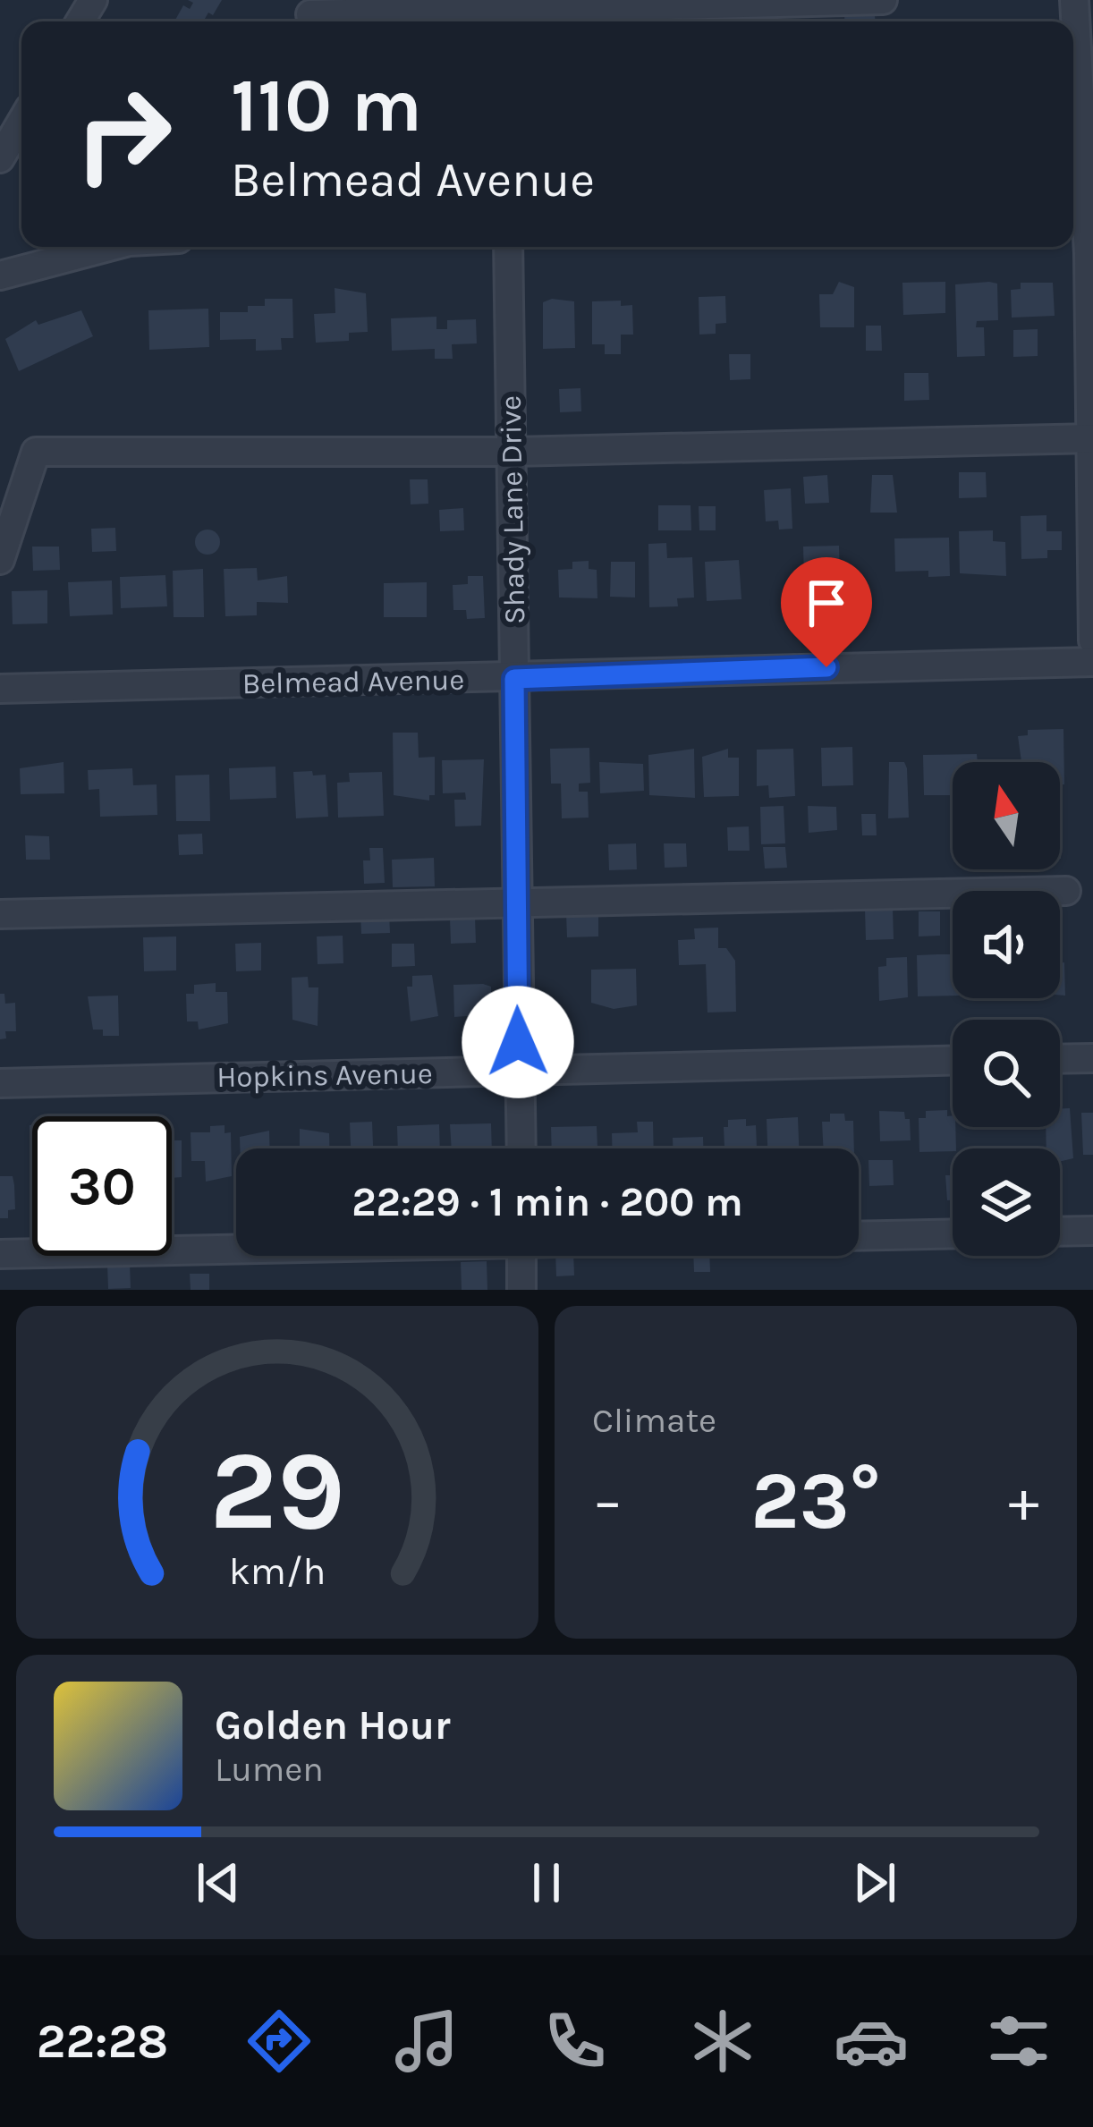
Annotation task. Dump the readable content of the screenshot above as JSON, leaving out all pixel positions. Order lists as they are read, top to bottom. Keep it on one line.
{"streets":{"street":["Shady Lane Drive","Belmead Avenue","Hopkins Avenue"]},"crossings":[["Shady Lane Drive","Belmead Avenue"],["Shady Lane Drive","Hopkins Avenue"]],"north":"top","page":{"turn":["110 m","Belmead Avenue"],"limit":"30","trip":"22:29 · 1 min · 200 m","tile":"Climate","heat":["−","23°","+"],"song":["Golden Hour","Lumen"],"tabs":"22:28","gauge":["29","km/h"]}}
